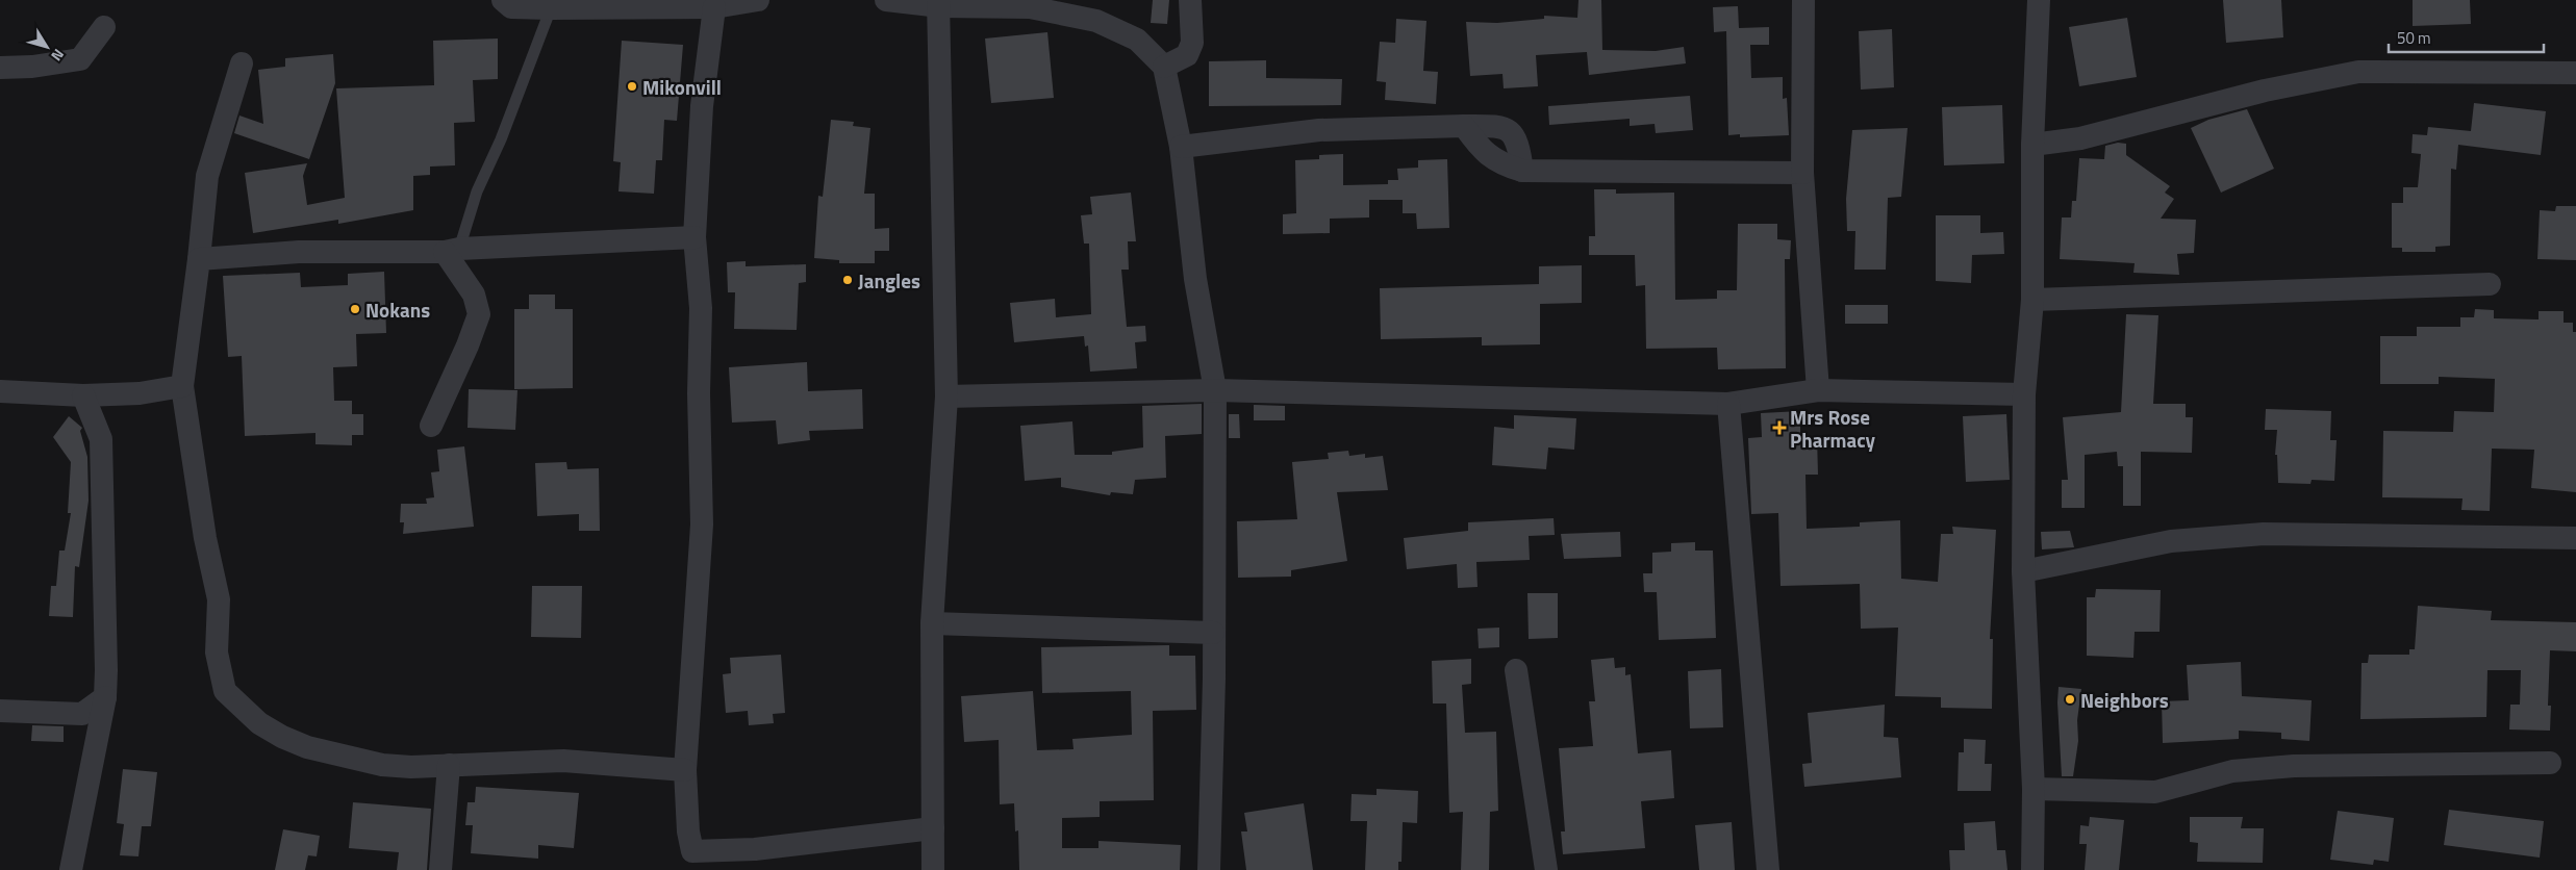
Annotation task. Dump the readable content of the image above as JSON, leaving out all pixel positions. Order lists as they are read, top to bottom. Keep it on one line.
{"places":{"other":["Mikonvill","Jangles","Nokans","Neighbors"],"health":["Mrs Rose Pharmacy"]},"scale_bar":"50 m","north":"bottom right"}
